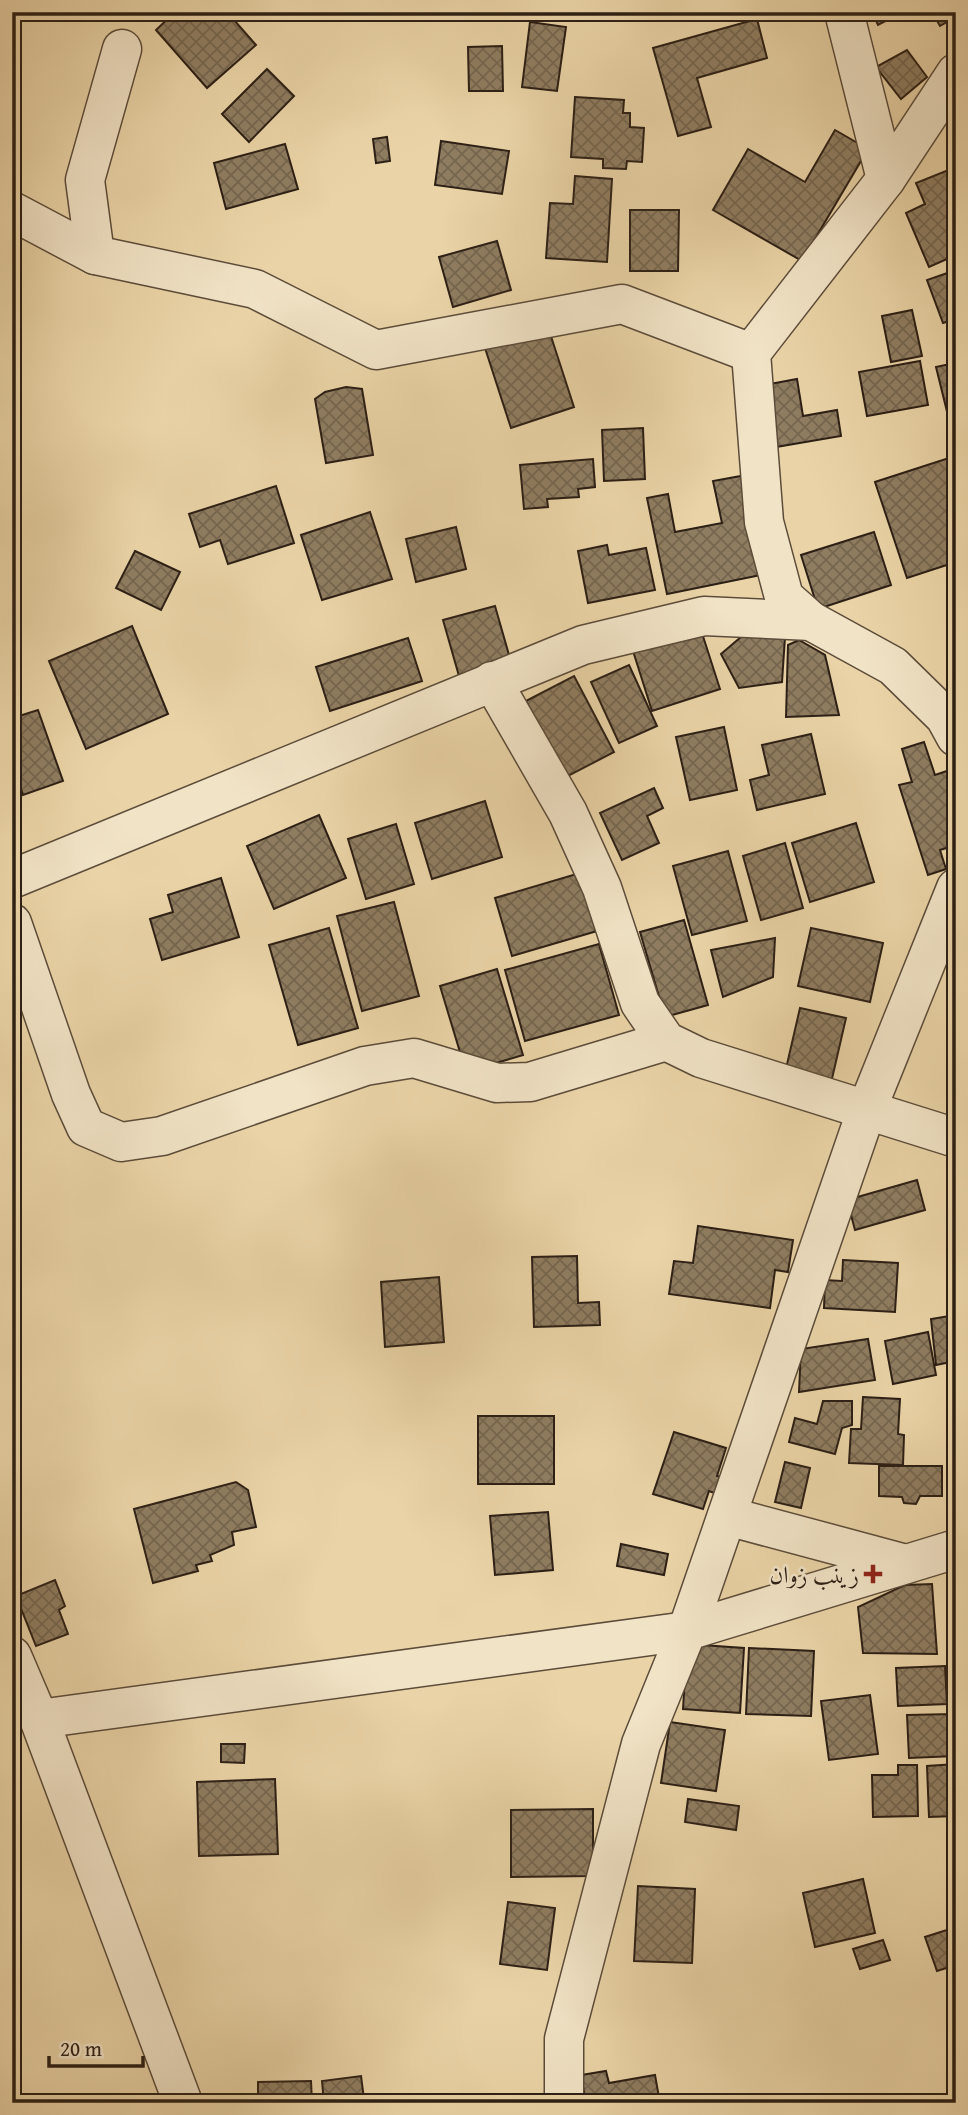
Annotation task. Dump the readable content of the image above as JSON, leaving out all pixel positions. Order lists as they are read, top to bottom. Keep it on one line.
{"places":{"health":["زينب زوان"]},"scale_bar":"20 m"}
